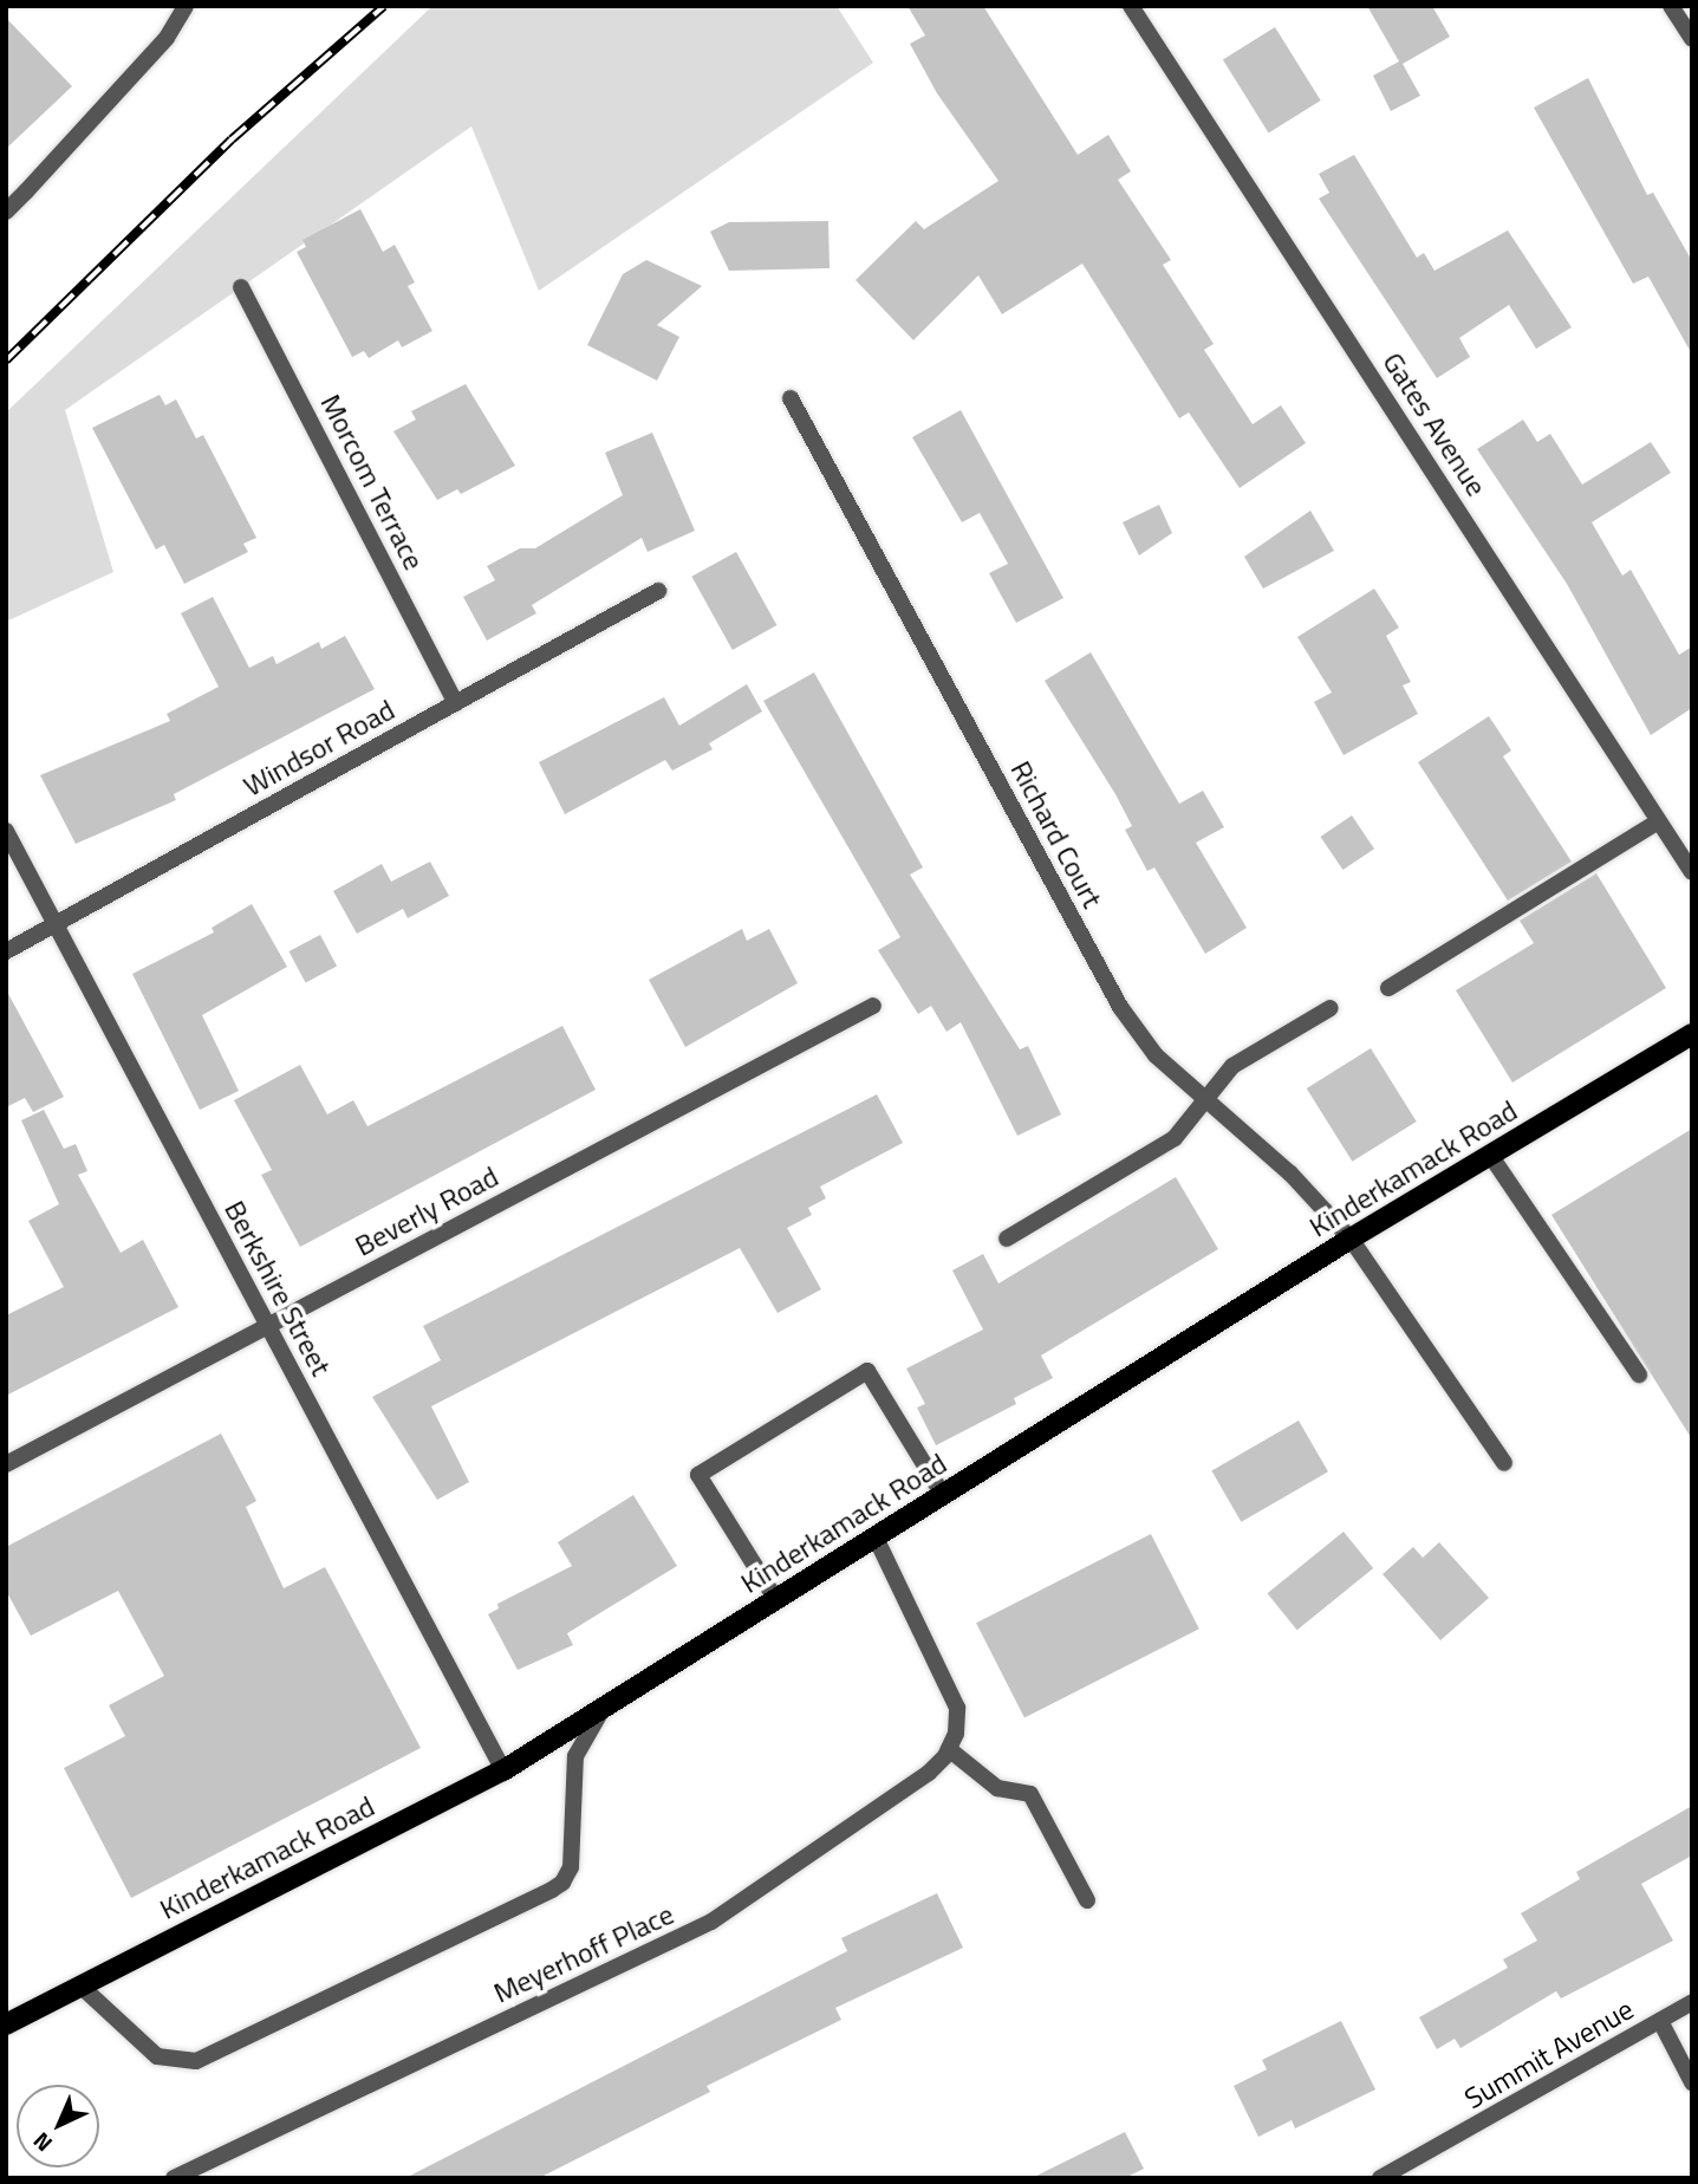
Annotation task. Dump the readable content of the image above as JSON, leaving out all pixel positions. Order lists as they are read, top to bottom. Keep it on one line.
{"streets":{"main road":["Kinderkamack Road"],"street":["Gates Avenue","Morcom Terrace","Windsor Road","Richard Court","Beverly Road","Berkshire Street","Meyerhoff Place","Summit Avenue"]},"crossings":[["Morcom Terrace","Windsor Road"],["Windsor Road","Berkshire Street"],["Richard Court","Kinderkamack Road"],["Kinderkamack Road","Berkshire Street"],["Beverly Road","Berkshire Street"]],"north":"bottom left"}
